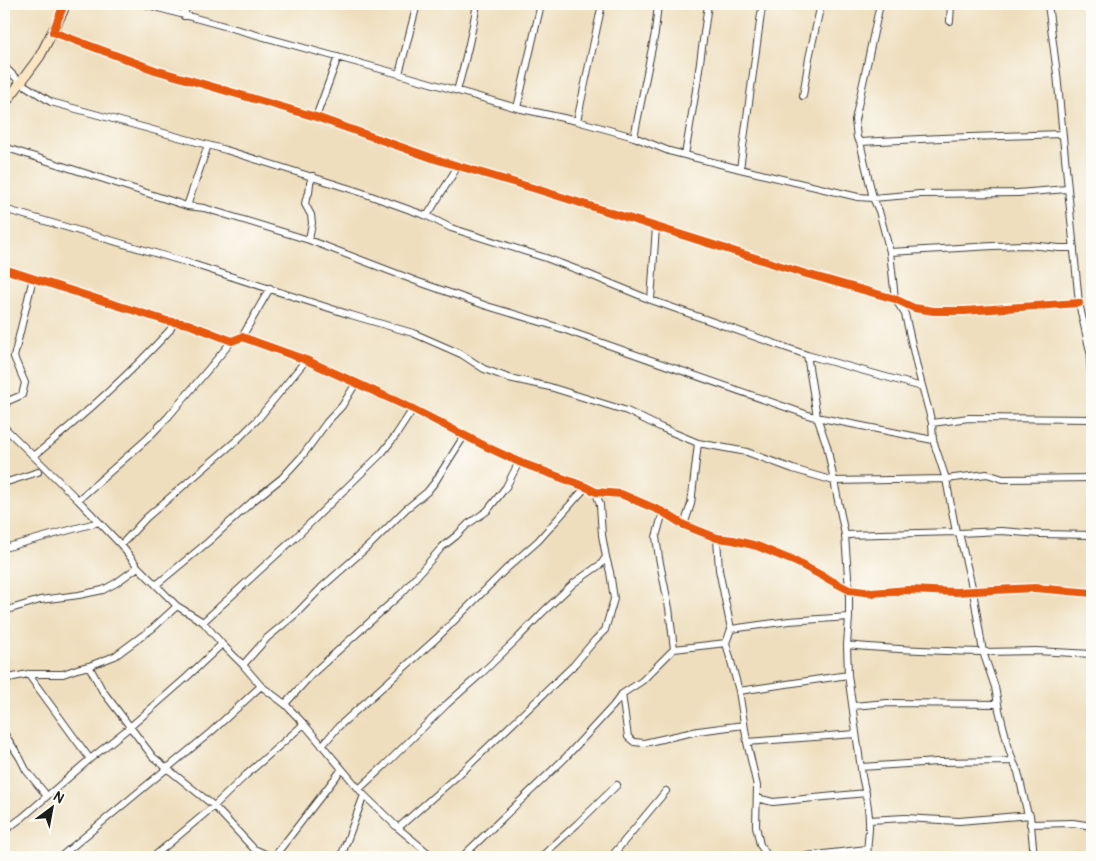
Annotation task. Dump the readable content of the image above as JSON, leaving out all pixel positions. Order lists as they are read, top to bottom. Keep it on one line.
{"north":"top right"}
